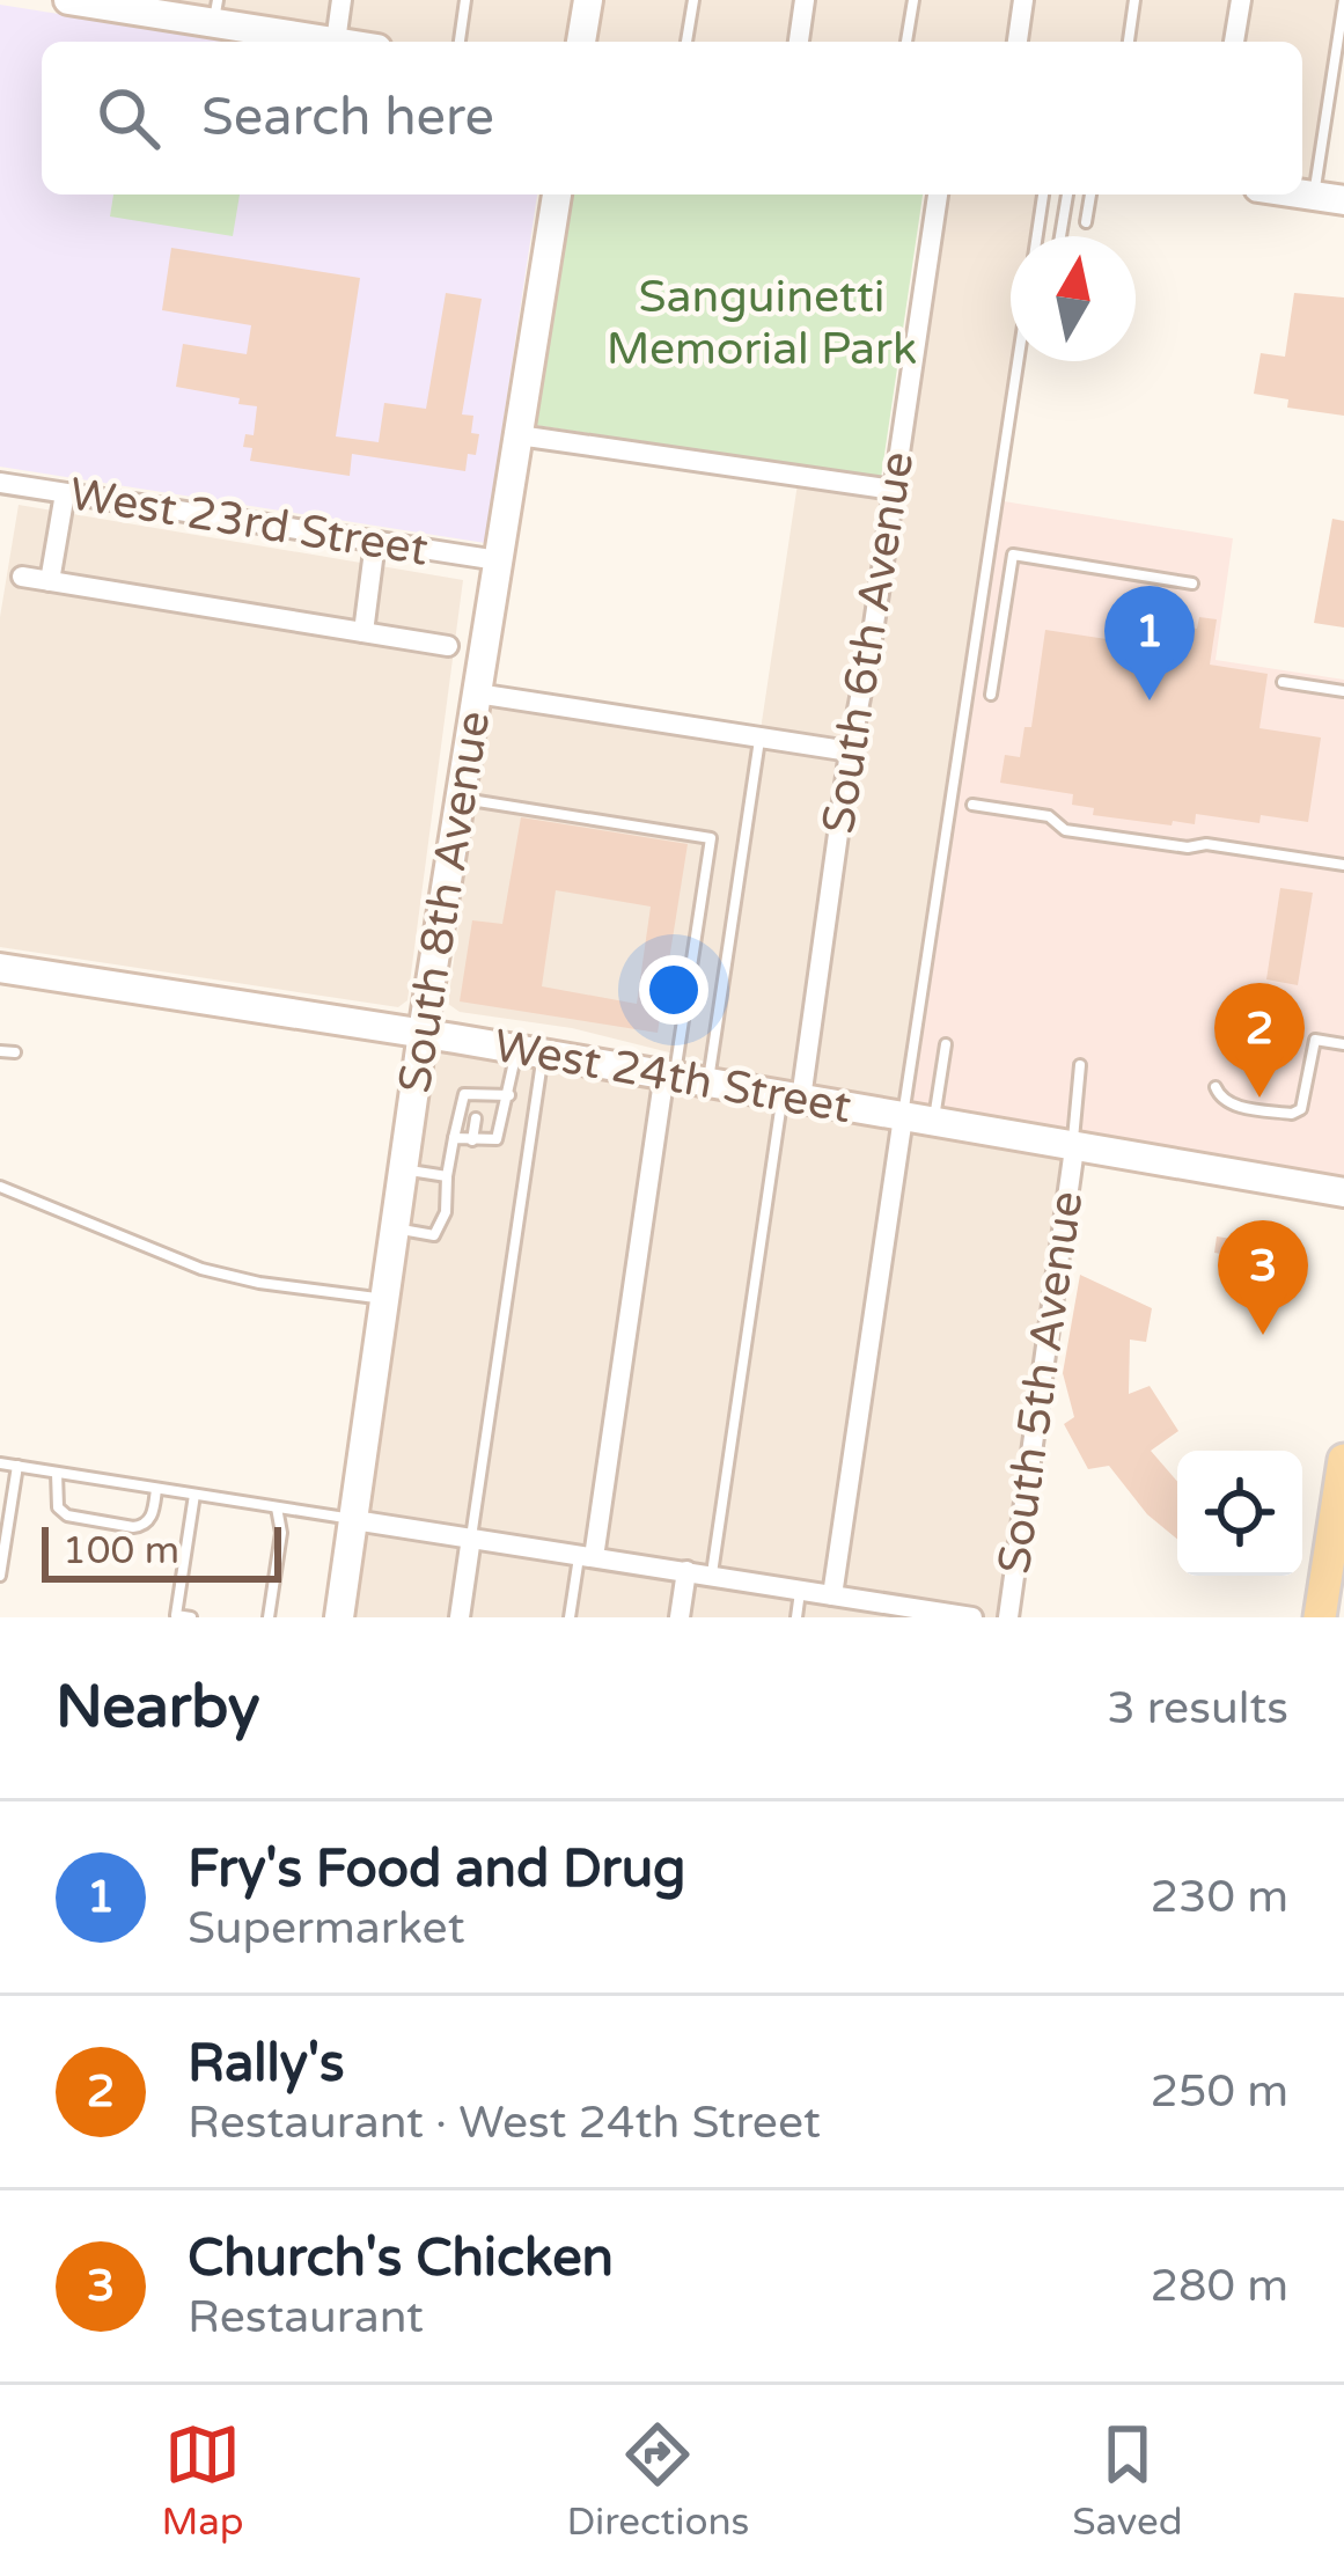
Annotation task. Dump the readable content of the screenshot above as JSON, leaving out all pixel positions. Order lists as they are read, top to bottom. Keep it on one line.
{"streets":{"street":["West 23rd Street","South 6th Avenue","South 8th Avenue","West 24th Street","South 5th Avenue"]},"crossings":[["West 23rd Street","South 8th Avenue"],["South 6th Avenue","West 24th Street"],["South 8th Avenue","West 24th Street"],["West 24th Street","South 5th Avenue"]],"parks":["Sanguinetti Memorial Park"],"scale_bar":"100 m","north":"top","page":{"search":"Search here","pins":["1","2","3"],"scale":"100 m","heading":["Nearby","3 results"],"list":[{"mark":"1","name":"Fry's Food and Drug","note":"Supermarket","value":"230 m"},{"mark":"2","name":"Rally's","note":"Restaurant · West 24th Street","value":"250 m"},{"mark":"3","name":"Church's Chicken","note":"Restaurant","value":"280 m"}],"nav":["Map","Directions","Saved"]}}
